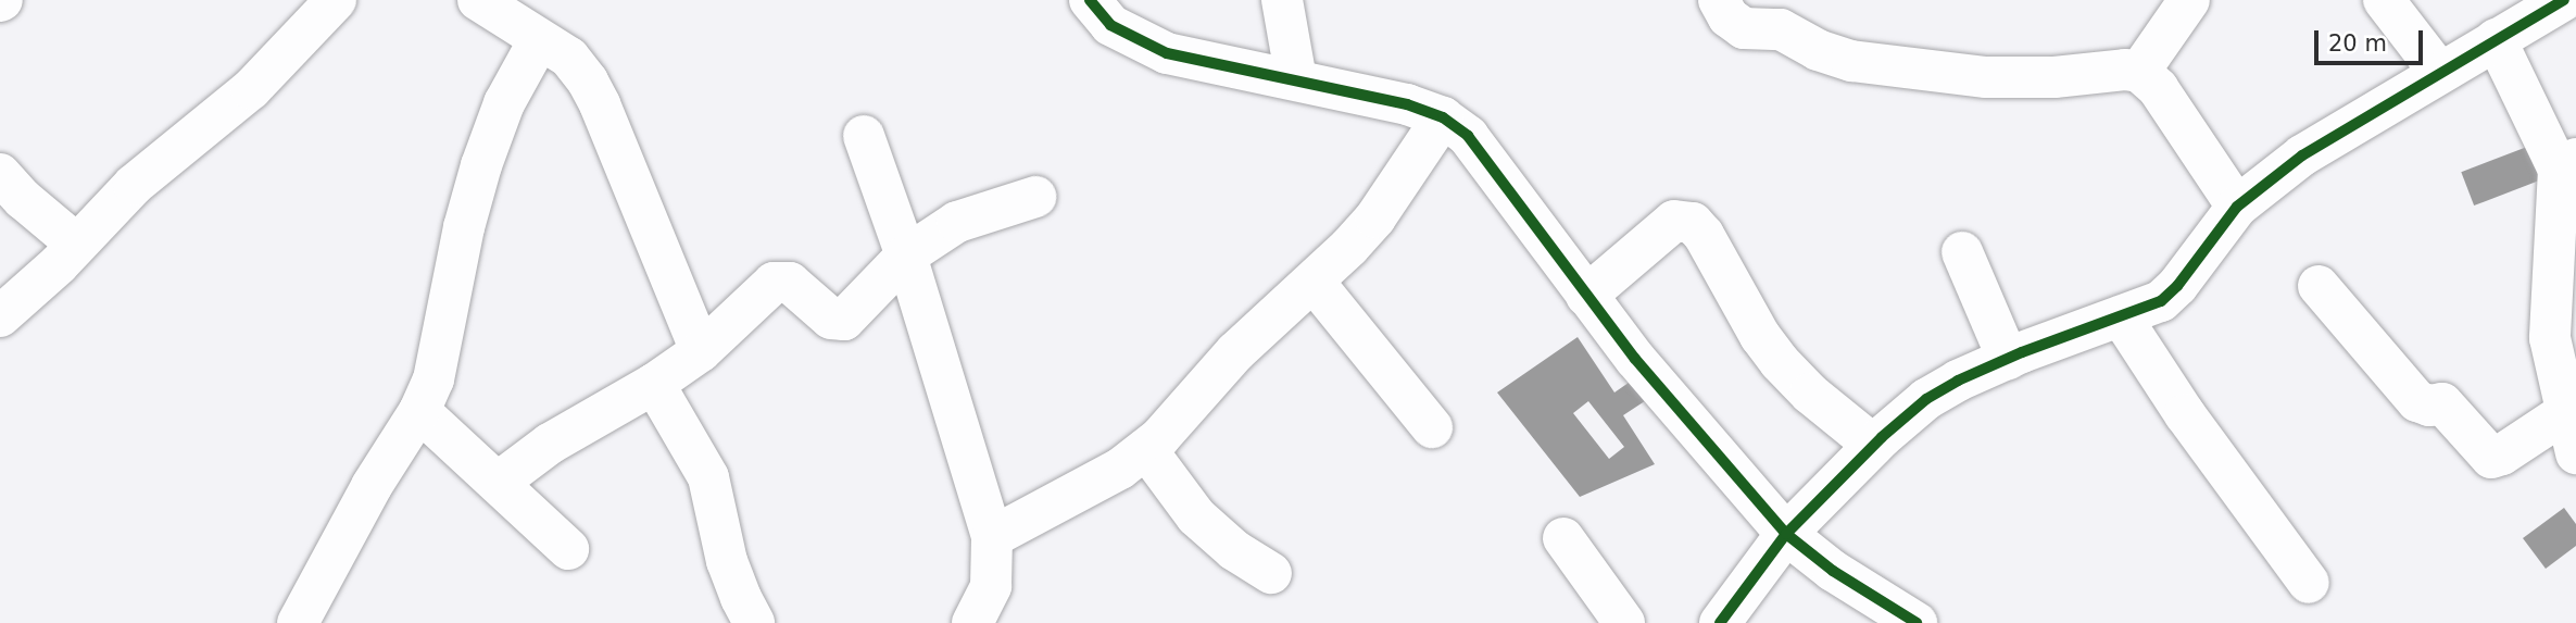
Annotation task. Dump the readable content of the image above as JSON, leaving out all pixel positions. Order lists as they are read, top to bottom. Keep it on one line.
{"scale_bar":"20 m"}
